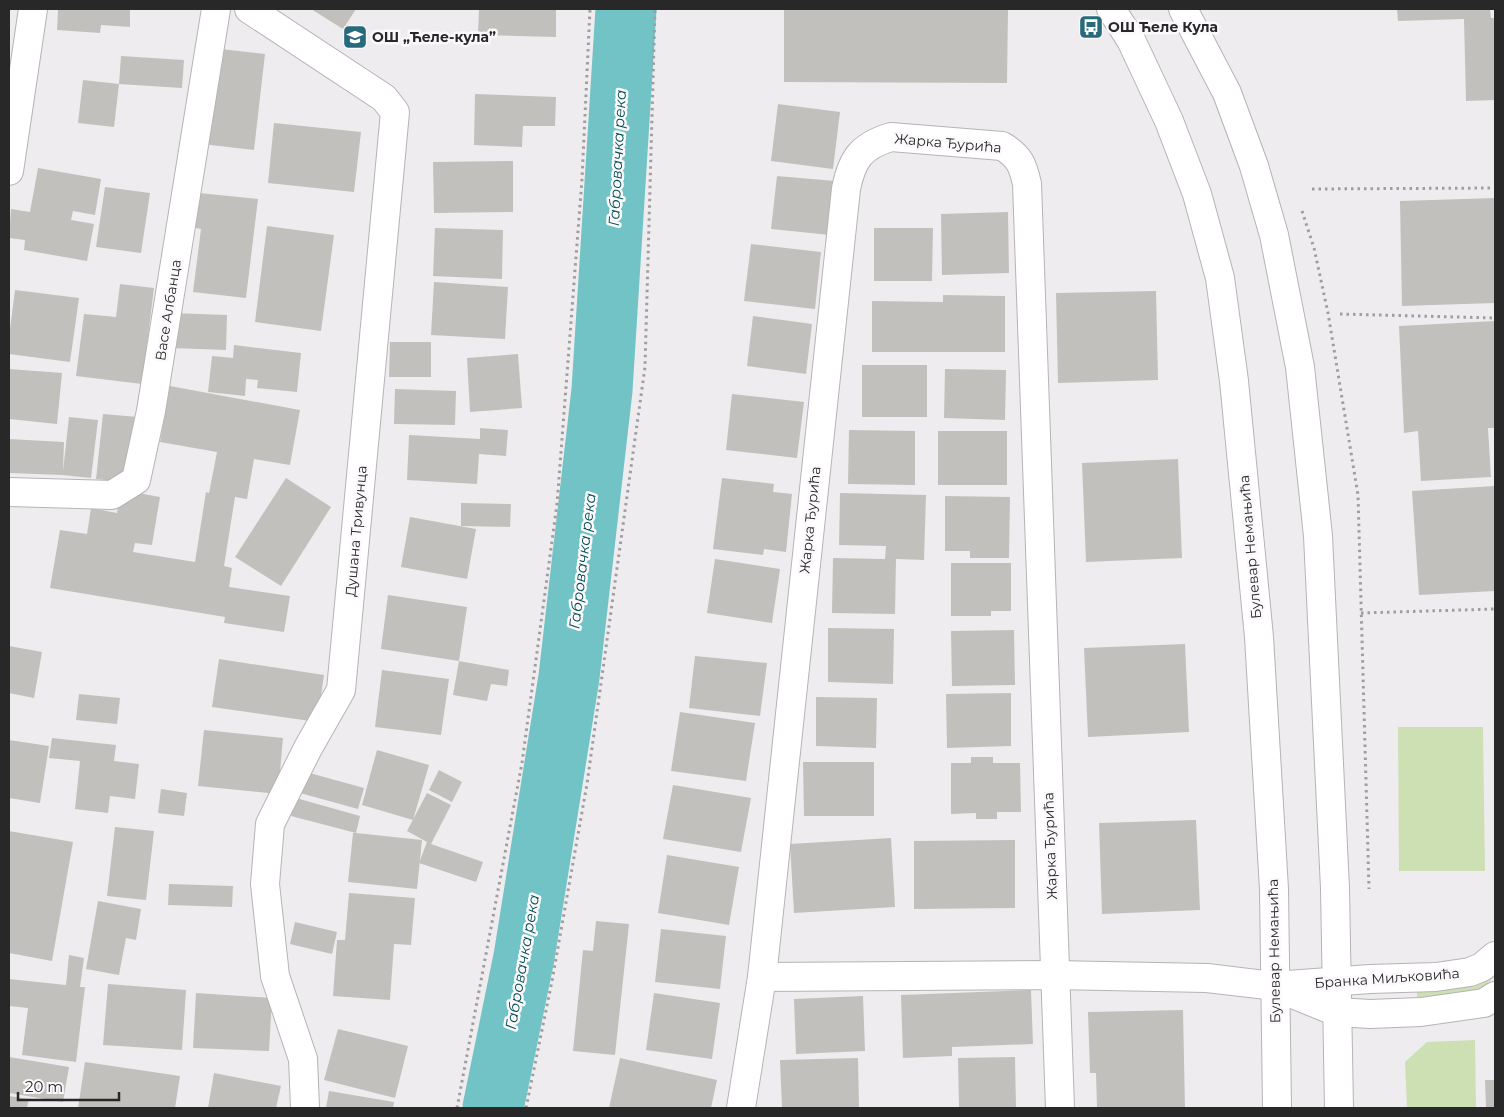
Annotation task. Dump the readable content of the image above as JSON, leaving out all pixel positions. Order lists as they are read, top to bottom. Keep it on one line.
{"streets":{"street":["Жарка Ђурића","Васе Албанца","Душана Тривунца","Булевар Немањића","Бранка Миљковића"]},"crossings":[["Булевар Немањића","Бранка Миљковића"]],"water":["Габровачка река"],"places":{"bus stop":["ОШ Ћеле Кула"],"school or university":["ОШ „Ћеле-кула”"]},"scale_bar":"20 m"}
